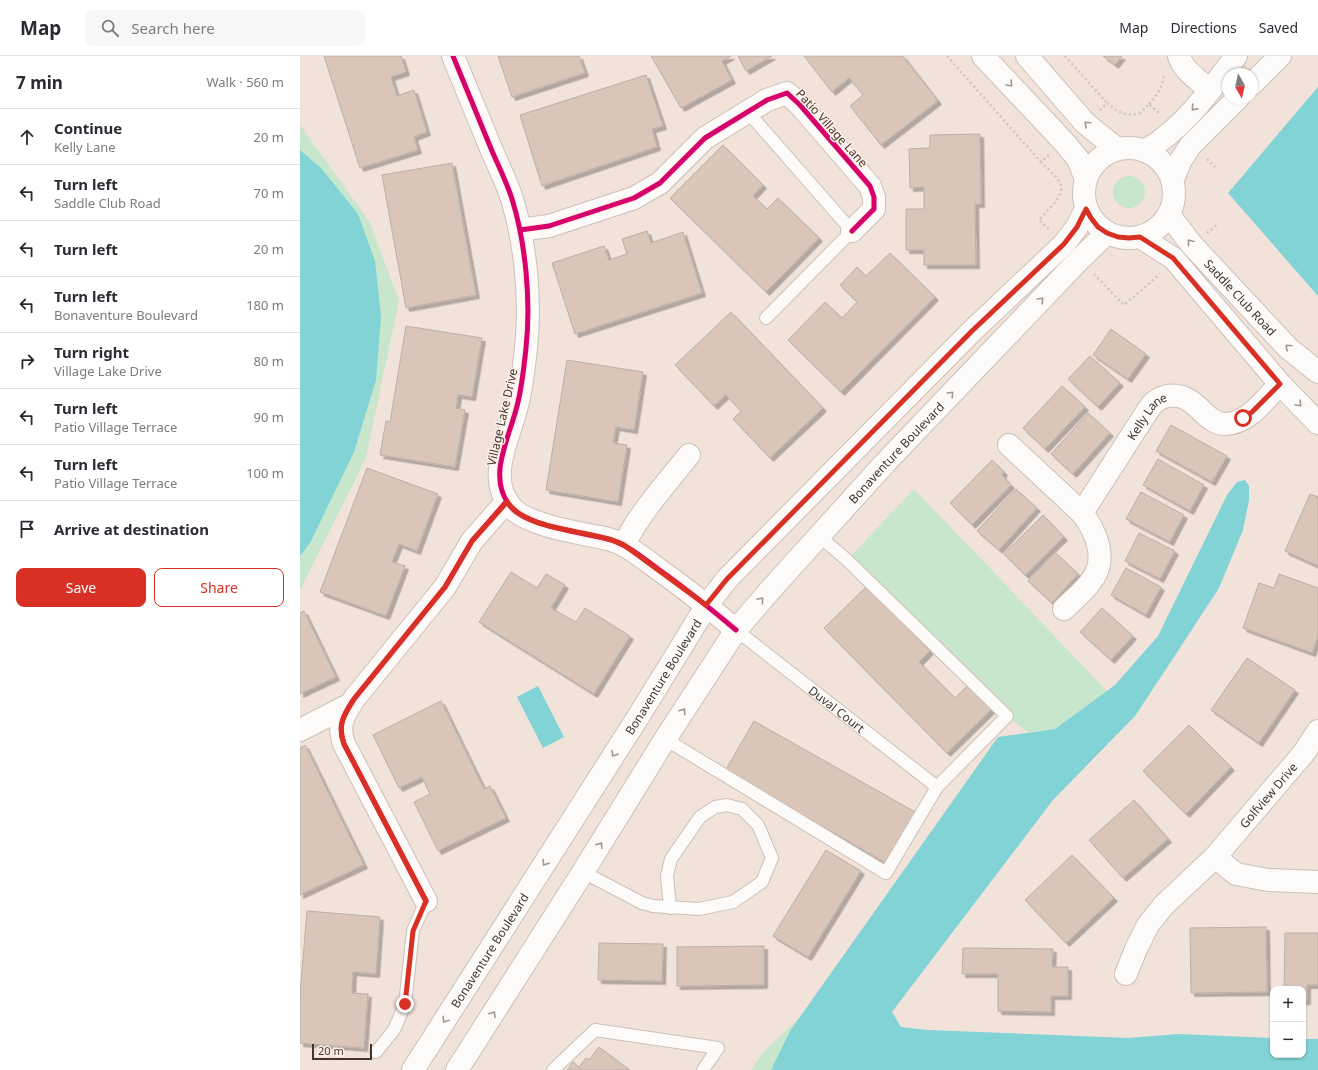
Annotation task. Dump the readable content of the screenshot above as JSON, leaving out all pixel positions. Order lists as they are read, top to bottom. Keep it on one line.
{"streets":{"street":["Patio Village Lane","Saddle Club Road","Village Lake Drive","Kelly Lane","Bonaventure Boulevard","Golfview Drive"],"lane":["Duval Court"]},"crossings":[["Patio Village Lane","Village Lake Drive"],["Saddle Club Road","Kelly Lane"],["Saddle Club Road","Bonaventure Boulevard"],["Village Lake Drive","Bonaventure Boulevard"],["Village Lake Drive","Duval Court"],["Bonaventure Boulevard","Duval Court"]],"scale_bar":"20 m","north":"bottom","page":{"header":"Map","search":"Search here","nav":["Map","Directions","Saved"],"heading":["7 min","Walk · 560 m"],"list":[["Continue","Kelly Lane","20 m"],["Turn left","Saddle Club Road","70 m"],["Turn left","20 m"],["Turn left","Bonaventure Boulevard","180 m"],["Turn right","Village Lake Drive","80 m"],["Turn left","Patio Village Terrace","90 m"],["Turn left","Patio Village Terrace","100 m"],"Arrive at destination"],"buttons":["Save","Share"],"map_buttons":["+","−"],"scale":"20 m"}}
